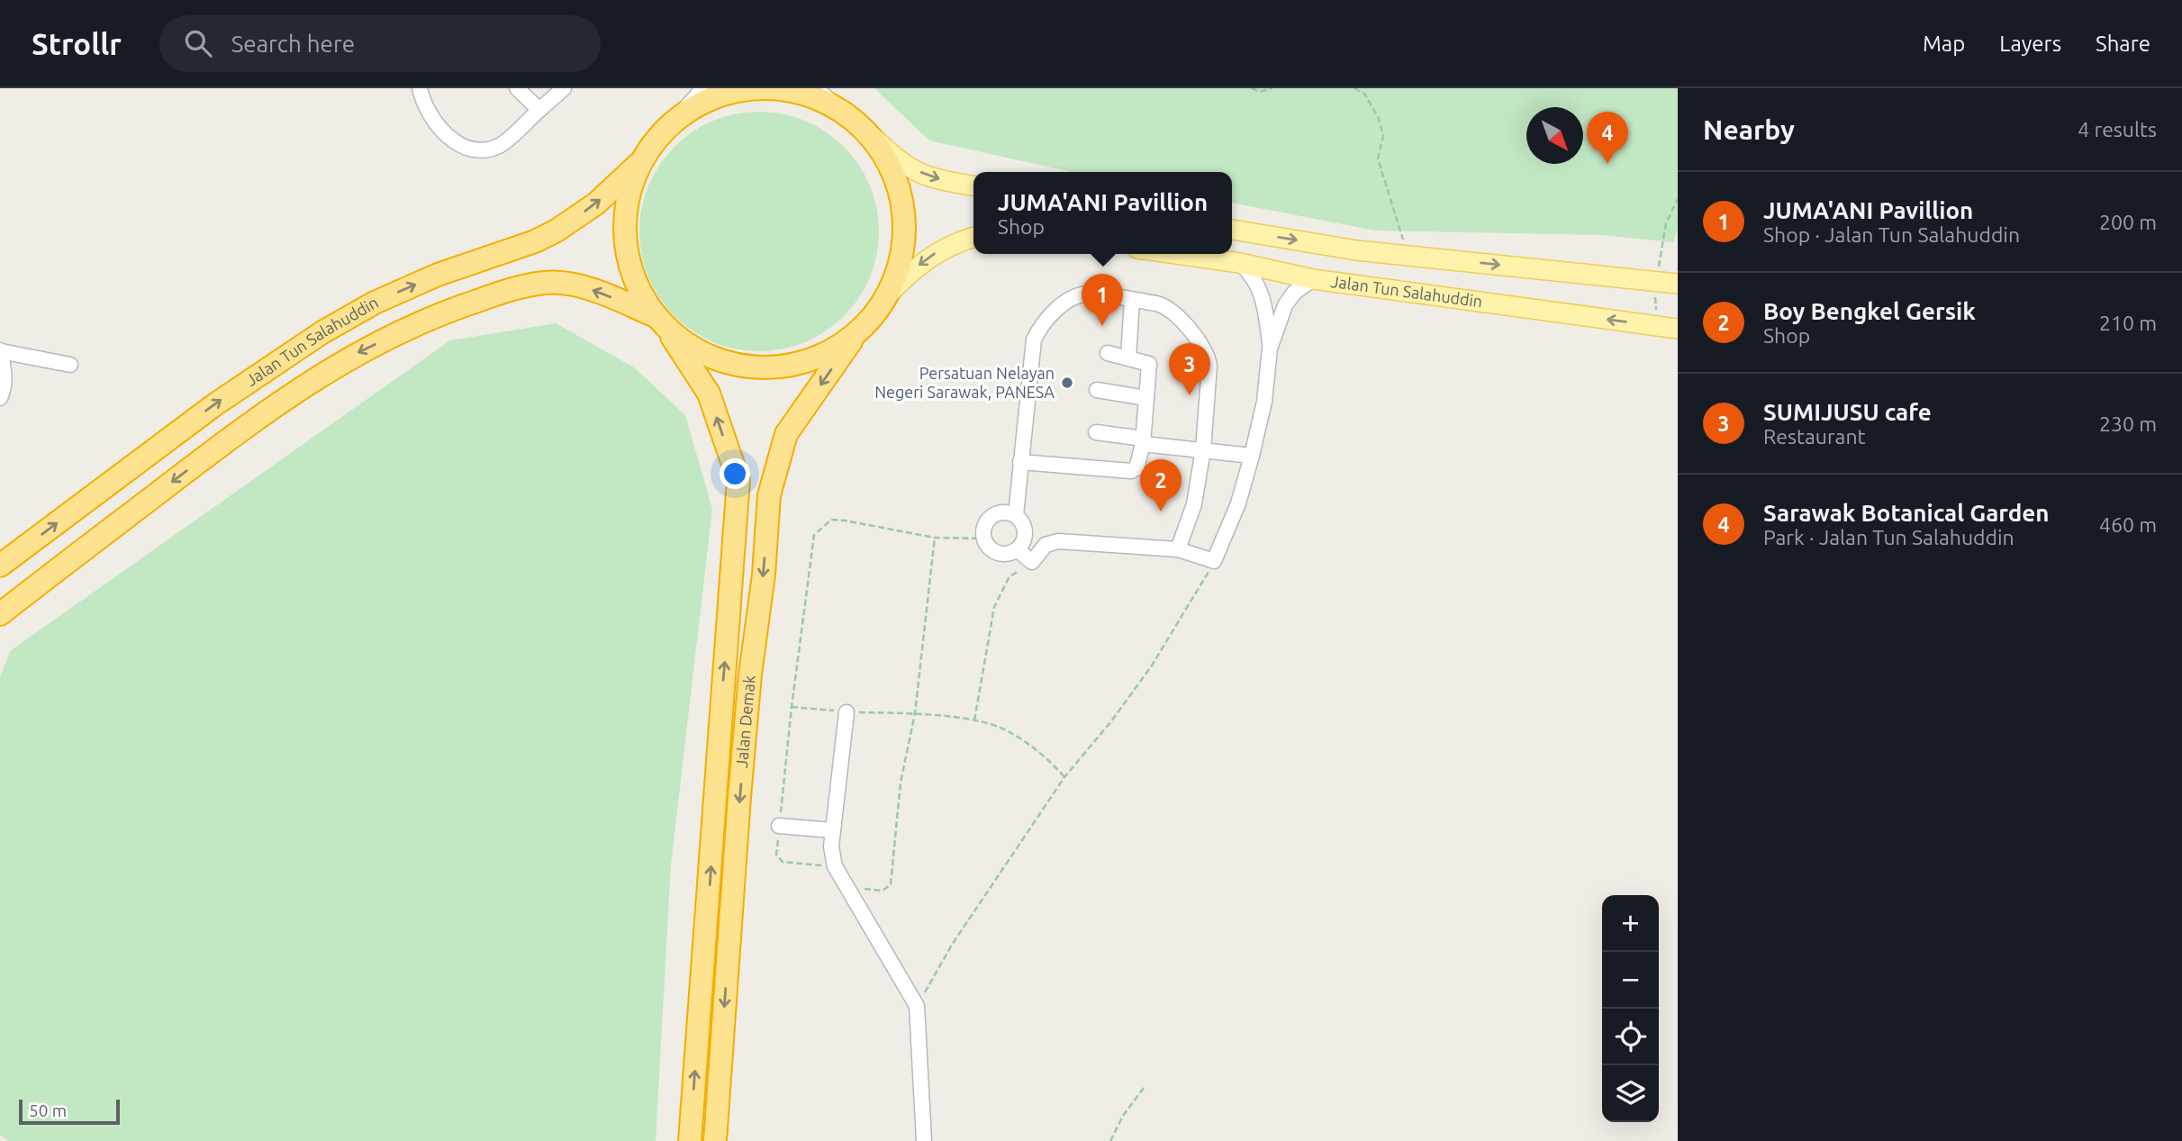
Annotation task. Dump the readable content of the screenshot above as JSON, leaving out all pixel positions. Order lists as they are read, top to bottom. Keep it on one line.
{"streets":{"highway":["Jalan Tun Salahuddin","Jalan Demak"]},"crossings":[["Jalan Tun Salahuddin","Jalan Demak"]],"places":["Persatuan Nelayan Negeri Sarawak, PANESA"],"scale_bar":"50 m","north":"bottom right","page":{"header":"Strollr","search":"Search here","nav":["Map","Layers","Share"],"heading":["Nearby","4 results"],"pins":["4","1","3","2"],"list":[{"mark":"1","name":"JUMA'ANI Pavillion","note":"Shop · Jalan Tun Salahuddin","value":"200 m"},{"mark":"2","name":"Boy Bengkel Gersik","note":"Shop","value":"210 m"},{"mark":"3","name":"SUMIJUSU cafe","note":"Restaurant","value":"230 m"},{"mark":"4","name":"Sarawak Botanical Garden","note":"Park · Jalan Tun Salahuddin","value":"460 m"}],"popup":["JUMA'ANI Pavillion","Shop"],"map_buttons":["+","−"],"scale":"50 m"}}
